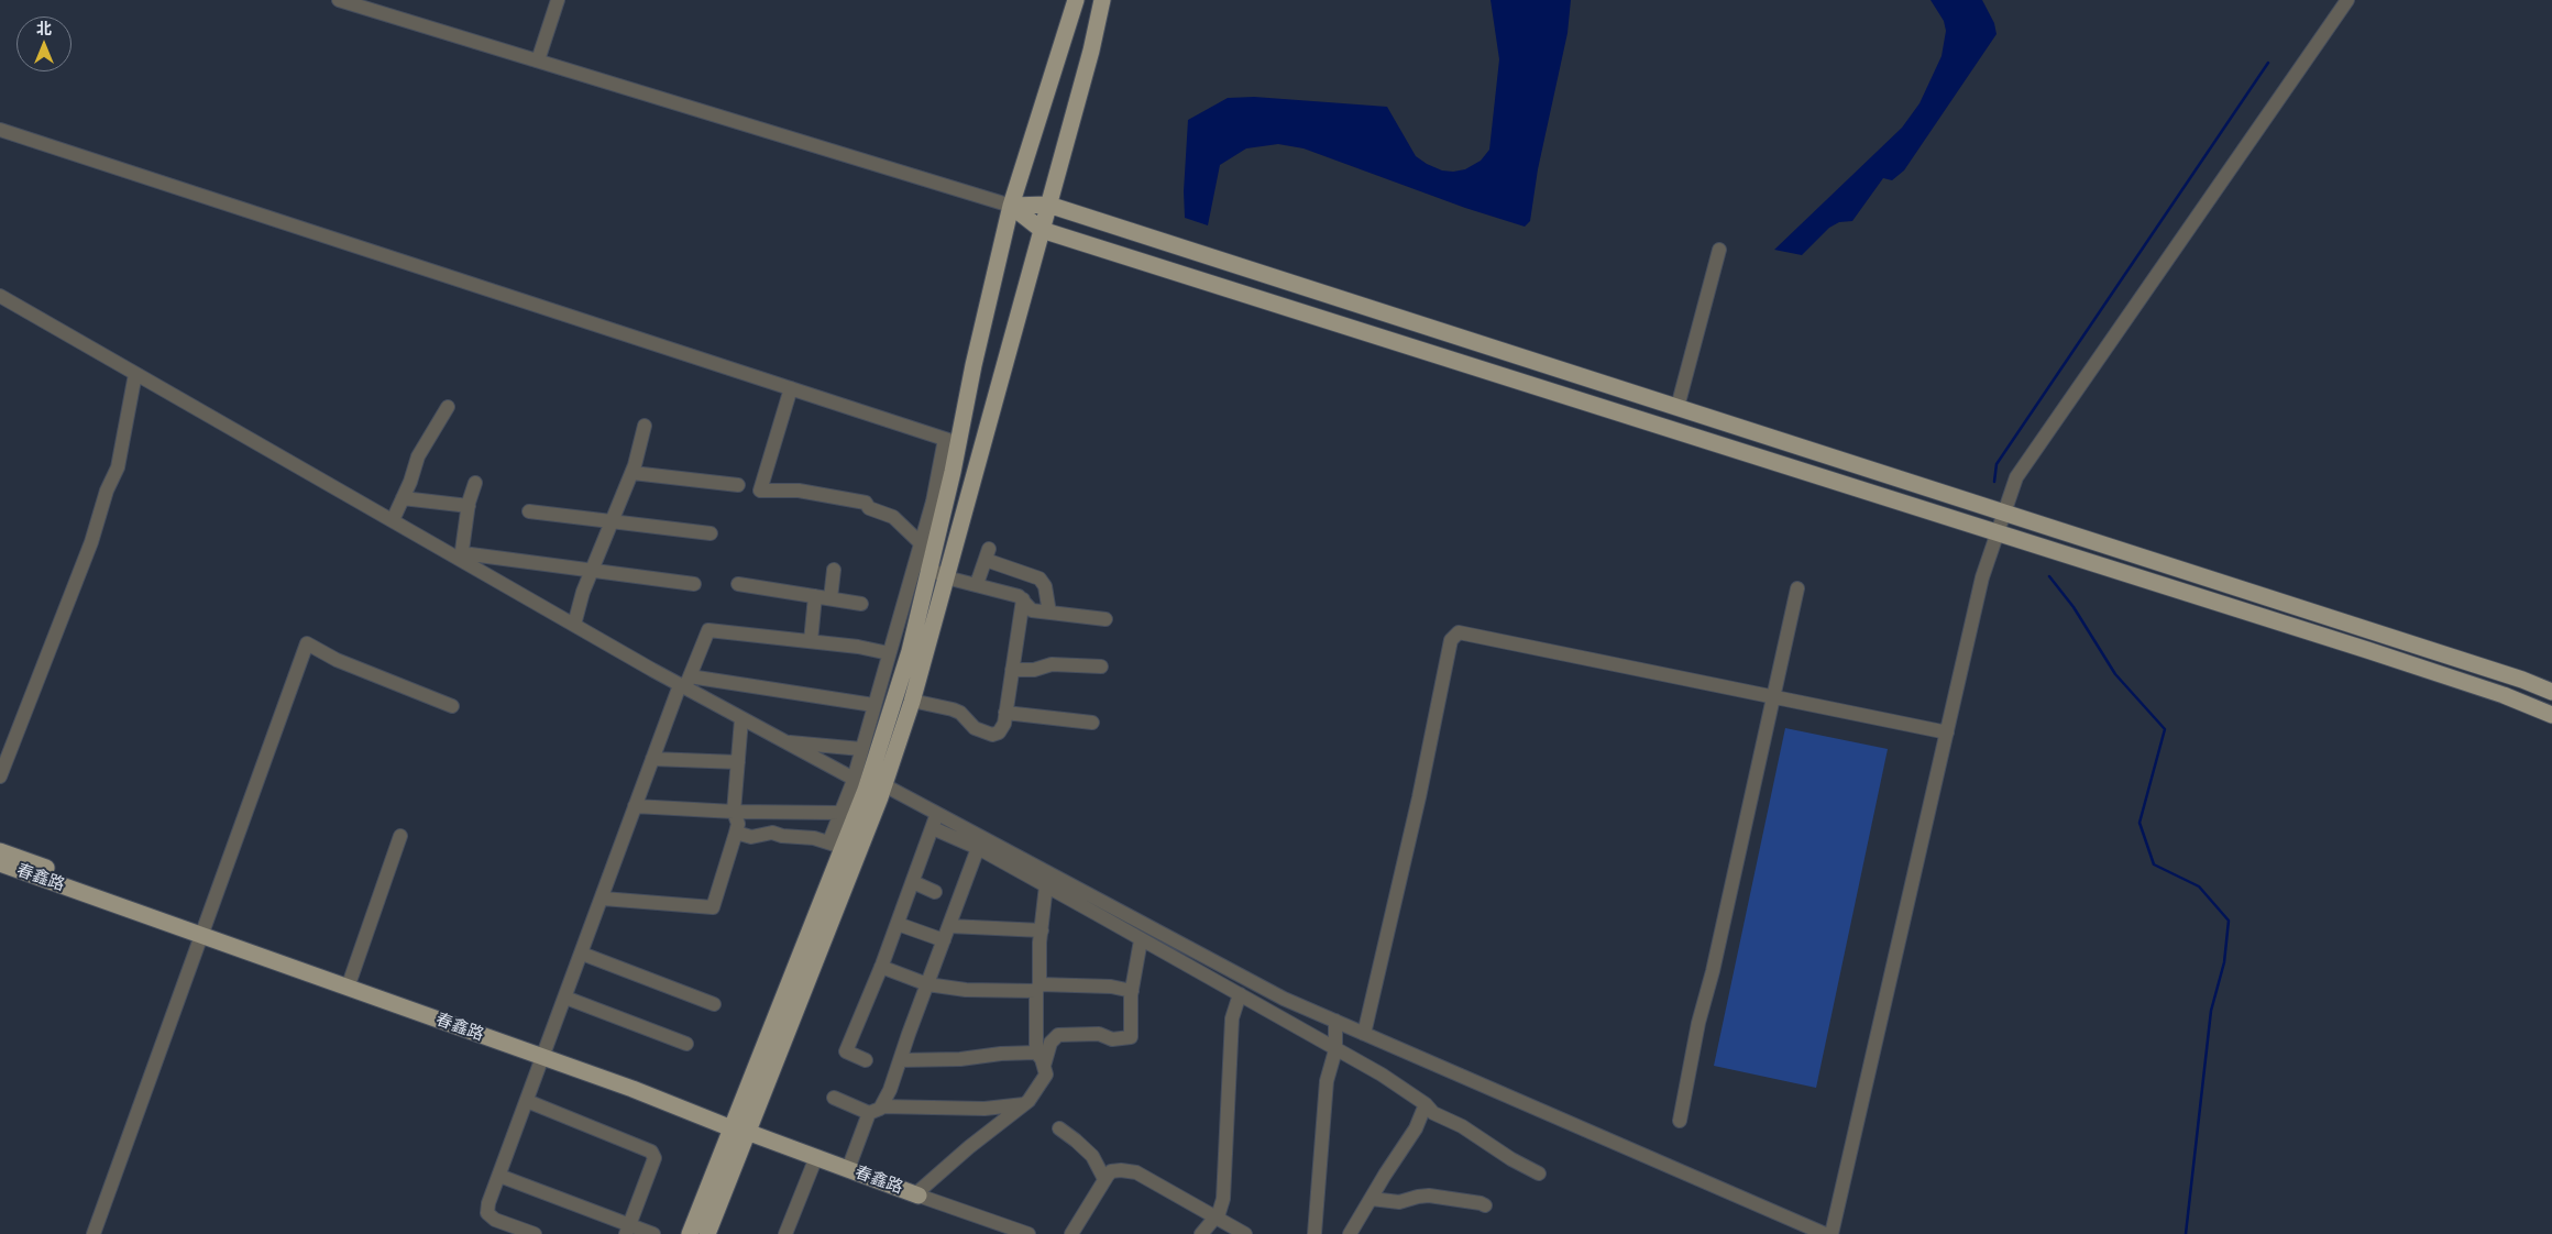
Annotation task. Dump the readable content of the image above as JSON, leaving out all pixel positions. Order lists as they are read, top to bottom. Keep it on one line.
{"streets":{"main road":["春鑫路"]},"north":"top"}
